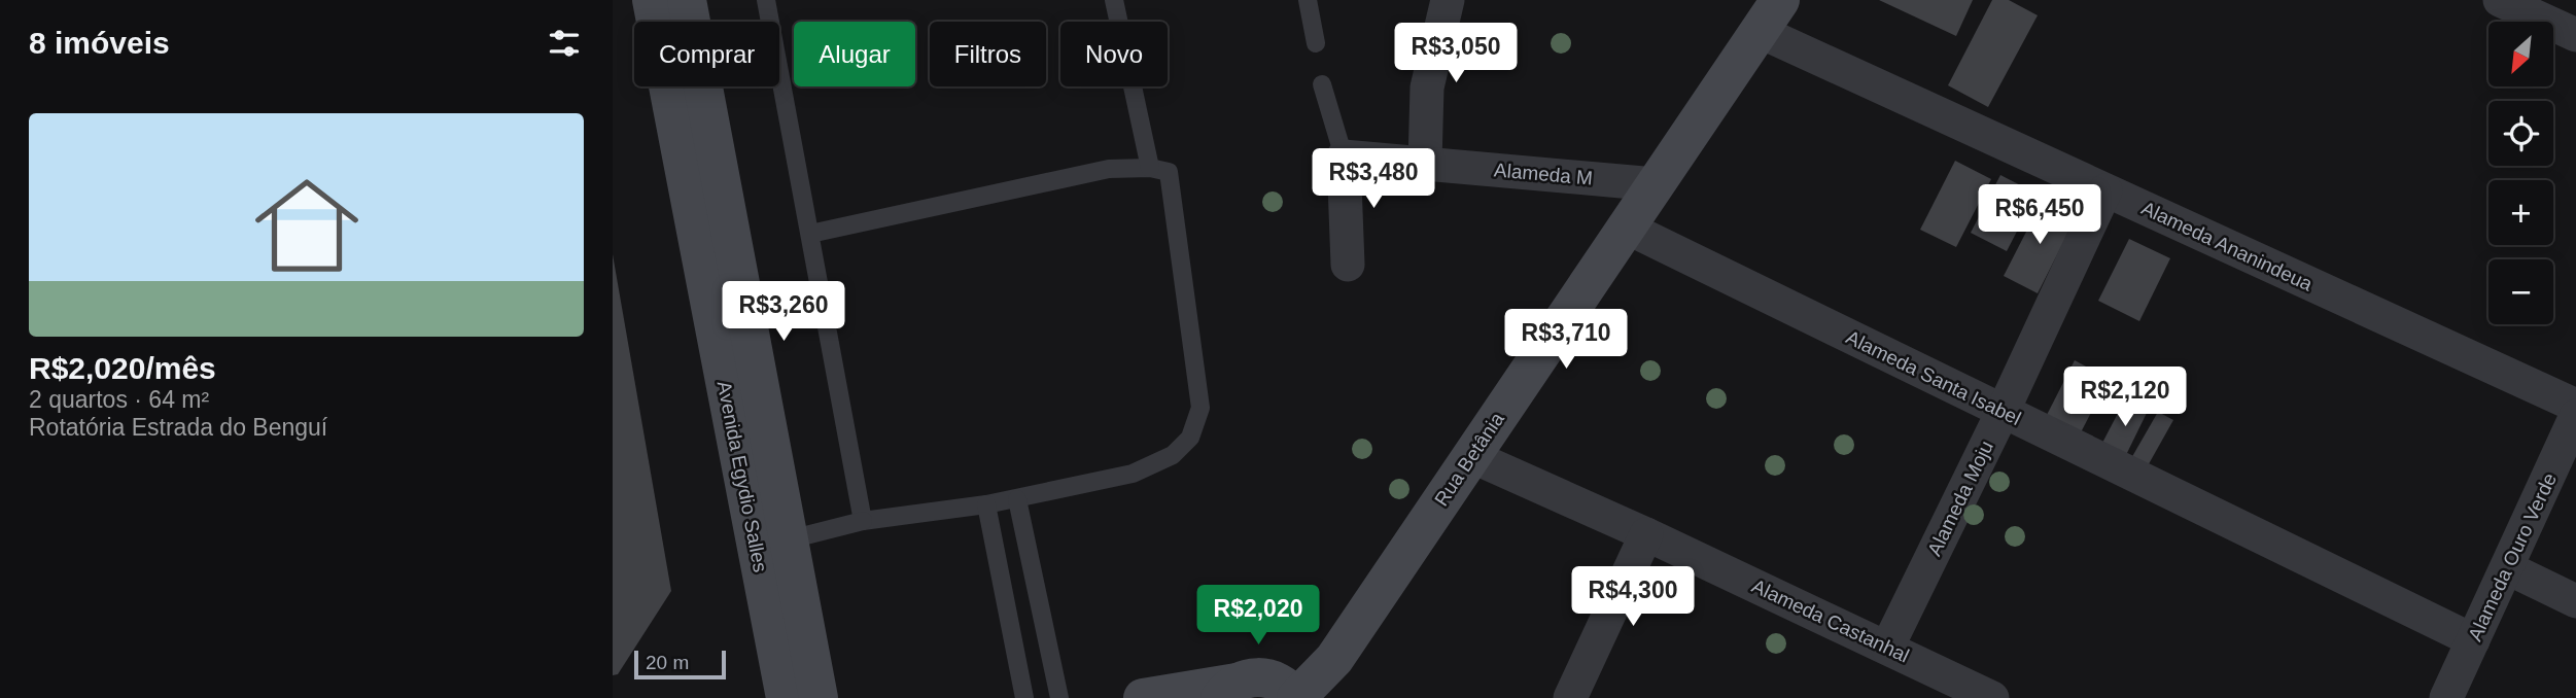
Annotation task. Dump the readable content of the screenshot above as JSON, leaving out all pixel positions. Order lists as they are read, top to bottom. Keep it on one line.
{"streets":{"street":["Alameda M","Alameda Ananindeua","Alameda Santa Isabel","Rua Betânia","Avenida Egydio Salles","Alameda Moju","Alameda Ouro Verde","Alameda Castanhal"]},"crossings":[["Alameda M","Rua Betânia"],["Alameda Ananindeua","Rua Betânia"],["Alameda Ananindeua","Alameda Moju"],["Alameda Santa Isabel","Rua Betânia"],["Alameda Santa Isabel","Alameda Moju"],["Alameda Santa Isabel","Alameda Ouro Verde"],["Rua Betânia","Alameda Castanhal"],["Alameda Moju","Alameda Castanhal"]],"scale_bar":"20 m","north":"bottom left","page":{"heading":"8 imóveis","map_buttons":["+","−"],"chip":["Comprar","Alugar","Filtros","Novo"],"price":["R$3,050","R$3,480","R$6,450","R$3,260","R$3,710","R$2,120","R$4,300","R$2,020"],"list":[{"name":"R$2,020/mês","note":"2 quartos · 64 m² · Rotatória Estrada do Benguí"}],"scale":"20 m"}}
